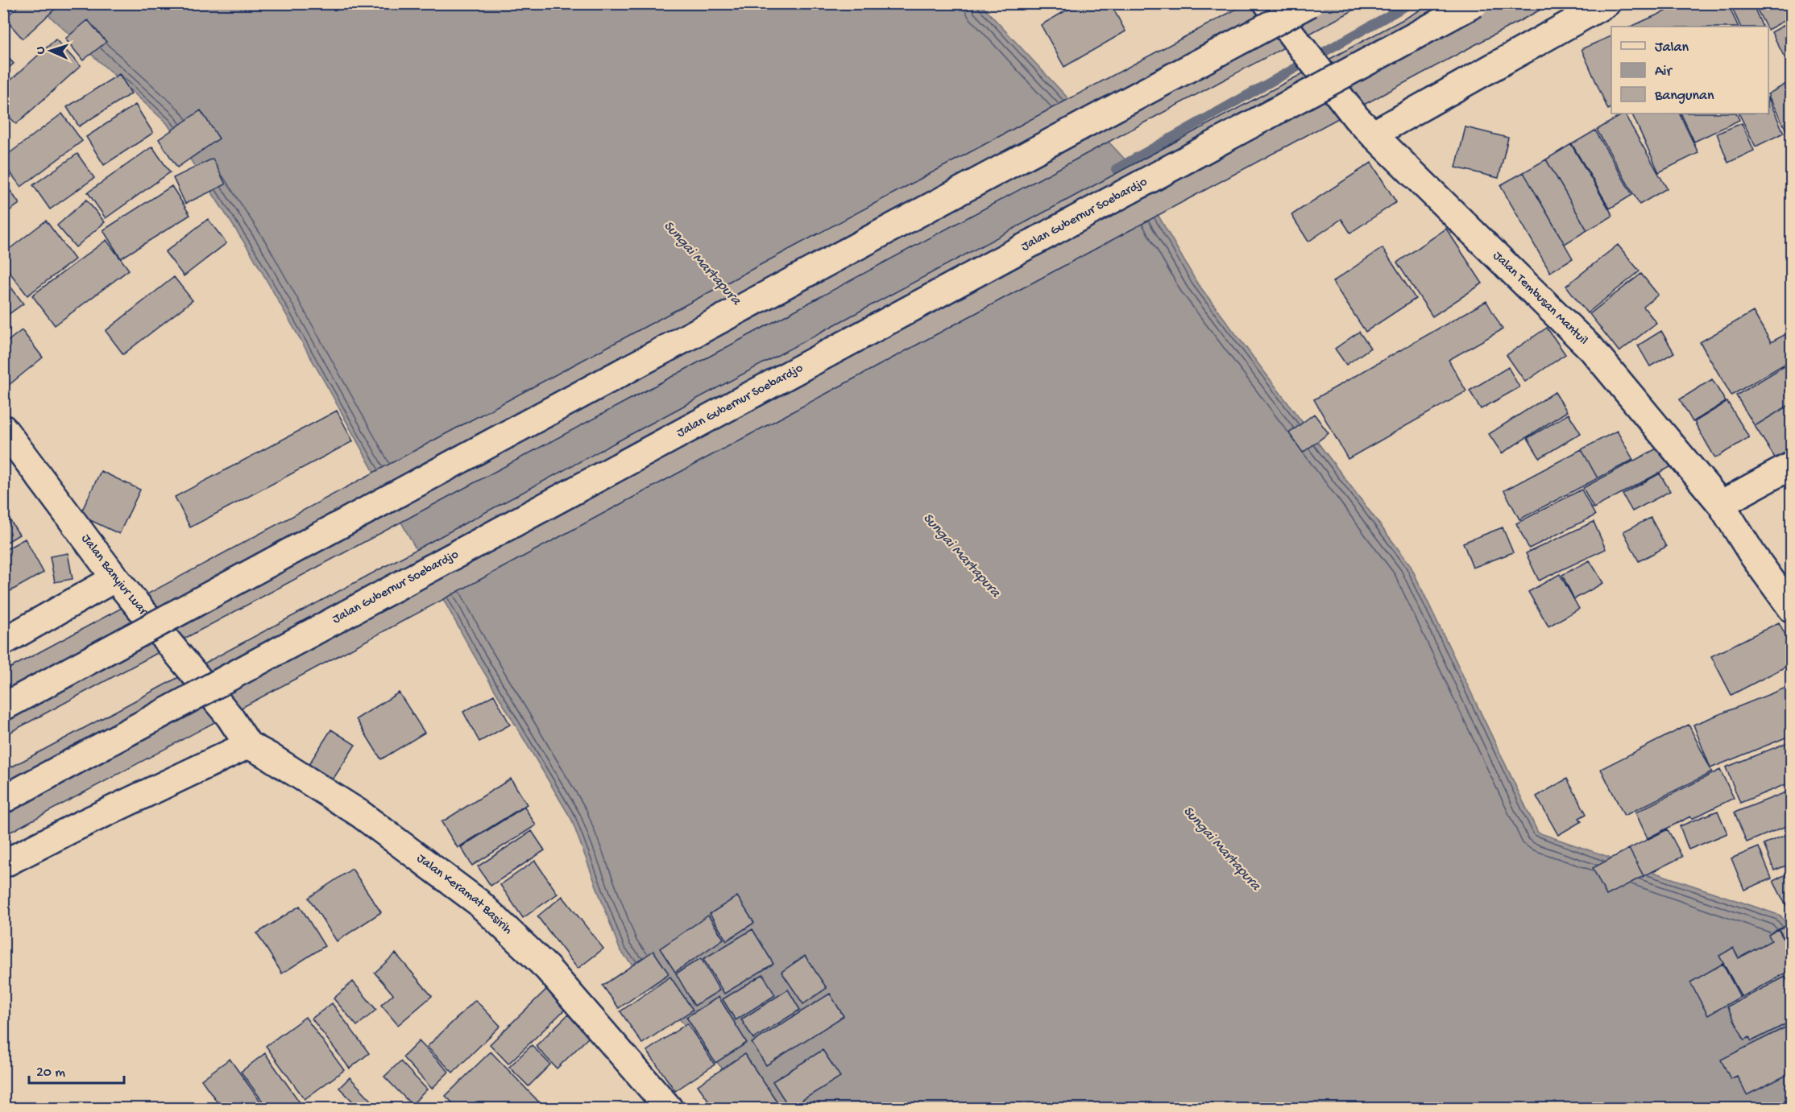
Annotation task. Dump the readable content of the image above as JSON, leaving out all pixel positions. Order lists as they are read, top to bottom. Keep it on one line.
{"streets":{"main road":["Jalan Gubernur Soebardjo","Jalan Tembusan Mantuil","Jalan Banyiur Luar","Jalan Keramat Basirih"]},"crossings":[["Jalan Banyiur Luar","Jalan Keramat Basirih"]],"water":["Sungai Martapura"],"legend":["Jalan","Air","Bangunan"],"scale_bar":"20 m","north":"left"}
